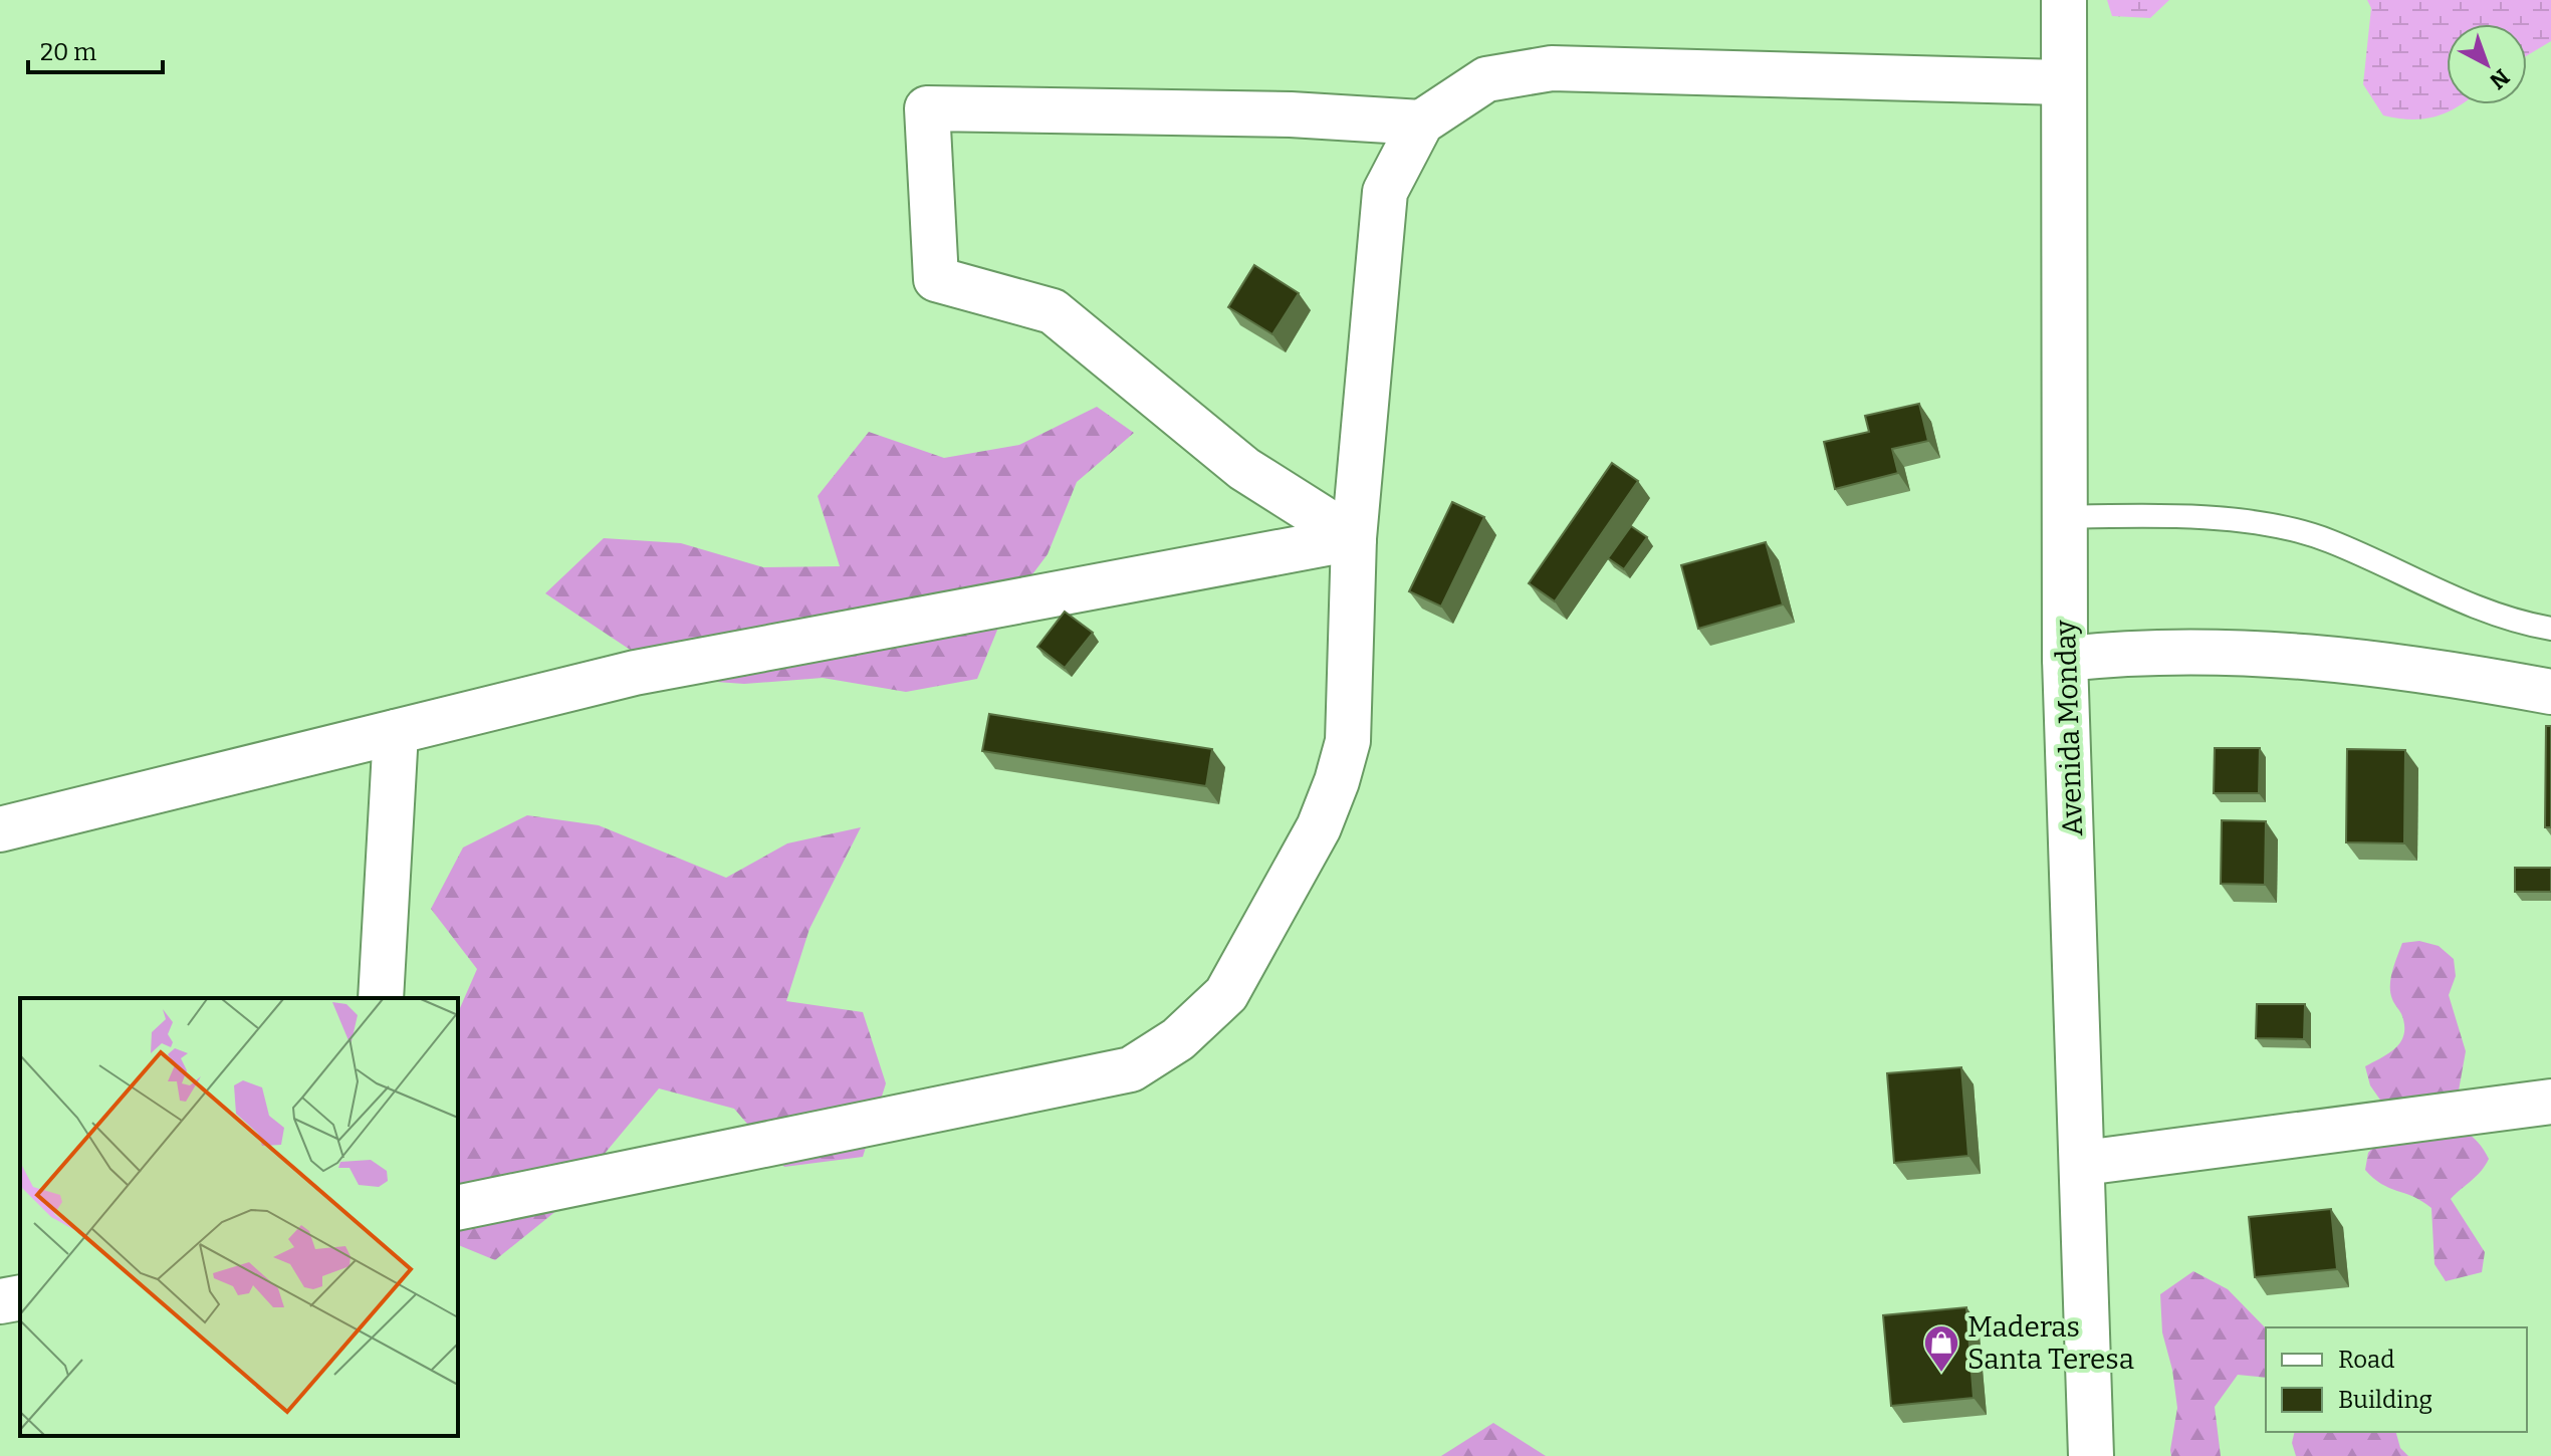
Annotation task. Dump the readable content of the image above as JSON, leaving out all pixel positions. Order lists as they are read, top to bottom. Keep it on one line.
{"streets":{"street":["Avenida Monday"]},"places":{"shop":["Maderas Santa Teresa"]},"legend":["Road","Building"],"scale_bar":"20 m","north":"bottom right"}
